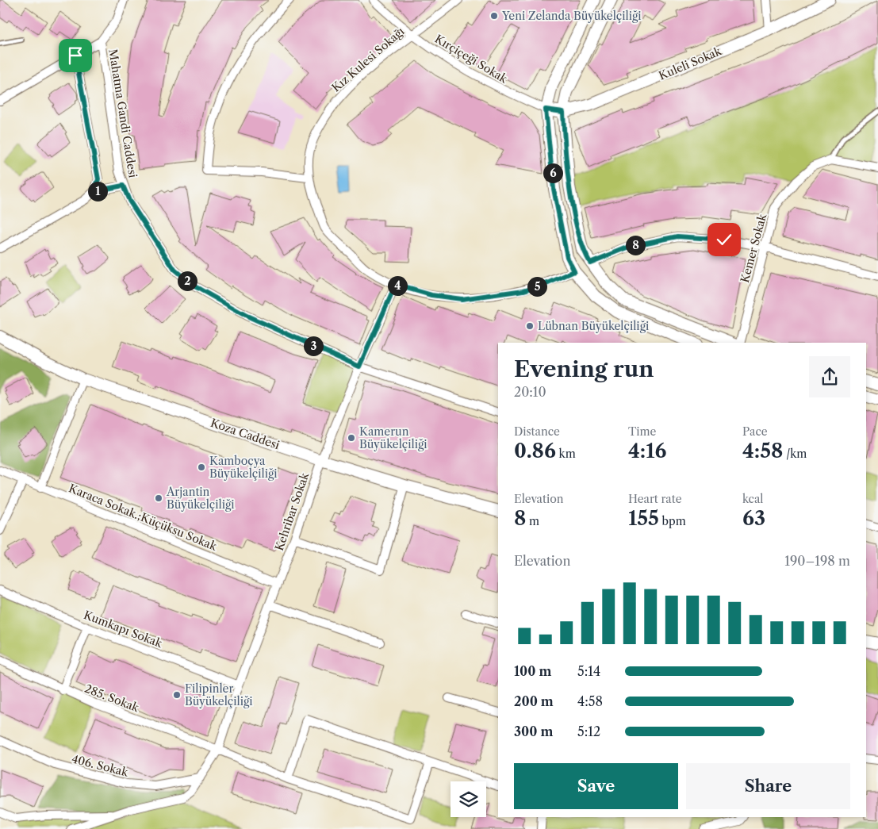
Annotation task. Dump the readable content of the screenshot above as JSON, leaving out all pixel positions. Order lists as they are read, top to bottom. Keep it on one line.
{"streets":{"main road":["Kuleli Sokak","Koza Caddesi"],"street":["Kırçiçeği Sokak","Kız Kulesi Sokağı","Mahatma Gandi Caddesi","Kemer Sokak","Kehribar Sokak","Karaca Sokak.;Küçüksu Sokak","Kumkapı Sokak","285. Sokak","406. Sokak"]},"crossings":[["Kırçiçeği Sokak","Kız Kulesi Sokağı"],["Kırçiçeği Sokak","Kuleli Sokak"],["Kız Kulesi Sokağı","Kehribar Sokak"],["Mahatma Gandi Caddesi","Kehribar Sokak"],["Koza Caddesi","Kehribar Sokak"],["Kehribar Sokak","Karaca Sokak.;Küçüksu Sokak"],["Kehribar Sokak","Kumkapı Sokak"],["Kehribar Sokak","285. Sokak"],["Kehribar Sokak","406. Sokak"]],"places":["Yeni Zelanda Büyükelçiliği","Lübnan Büyükelçiliği","Kamerun Büyükelçiliği","Kamboçya Büyükelçiliği","Arjantin Büyükelçiliği","Filipinler Büyükelçiliği"],"page":{"pins":["6","1","8","2","4","5","3"],"heading":["Evening run","20:10"],"stats":[["Distance","0.86 km"],["Time","4:16"],["Pace","4:58 /km"],["Elevation","8 m"],["Heart rate","155 bpm"],["kcal","63"]],"chart":["Elevation","190–198 m"],"list":[{"name":"100 m","note":"5:14"},{"name":"200 m","note":"4:58"},{"name":"300 m","note":"5:12"}],"buttons":["Save","Share"]}}
